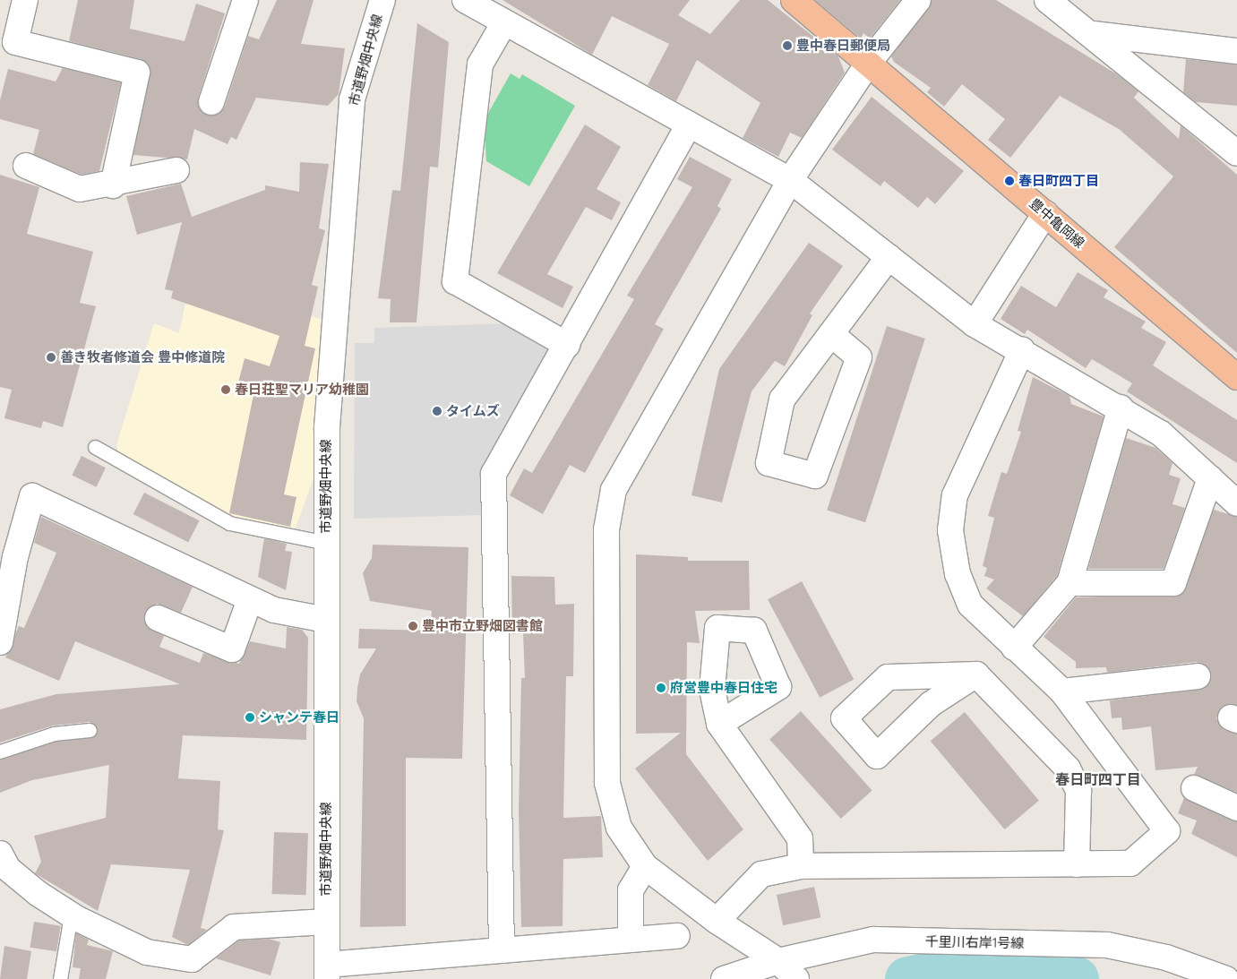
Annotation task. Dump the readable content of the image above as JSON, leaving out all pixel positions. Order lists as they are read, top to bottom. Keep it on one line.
{"streets":{"main road":["豊中亀岡線"],"street":["市道野畑中央線","千里川右岸1号線"]},"districts":["春日町四丁目"],"places":["豊中春日郵便局","春日町四丁目","善き牧者修道会 豊中修道院","春日荘聖マリア幼稚園","タイムズ","豊中市立野畑図書館","府営豊中春日住宅","シャンテ春日"]}
